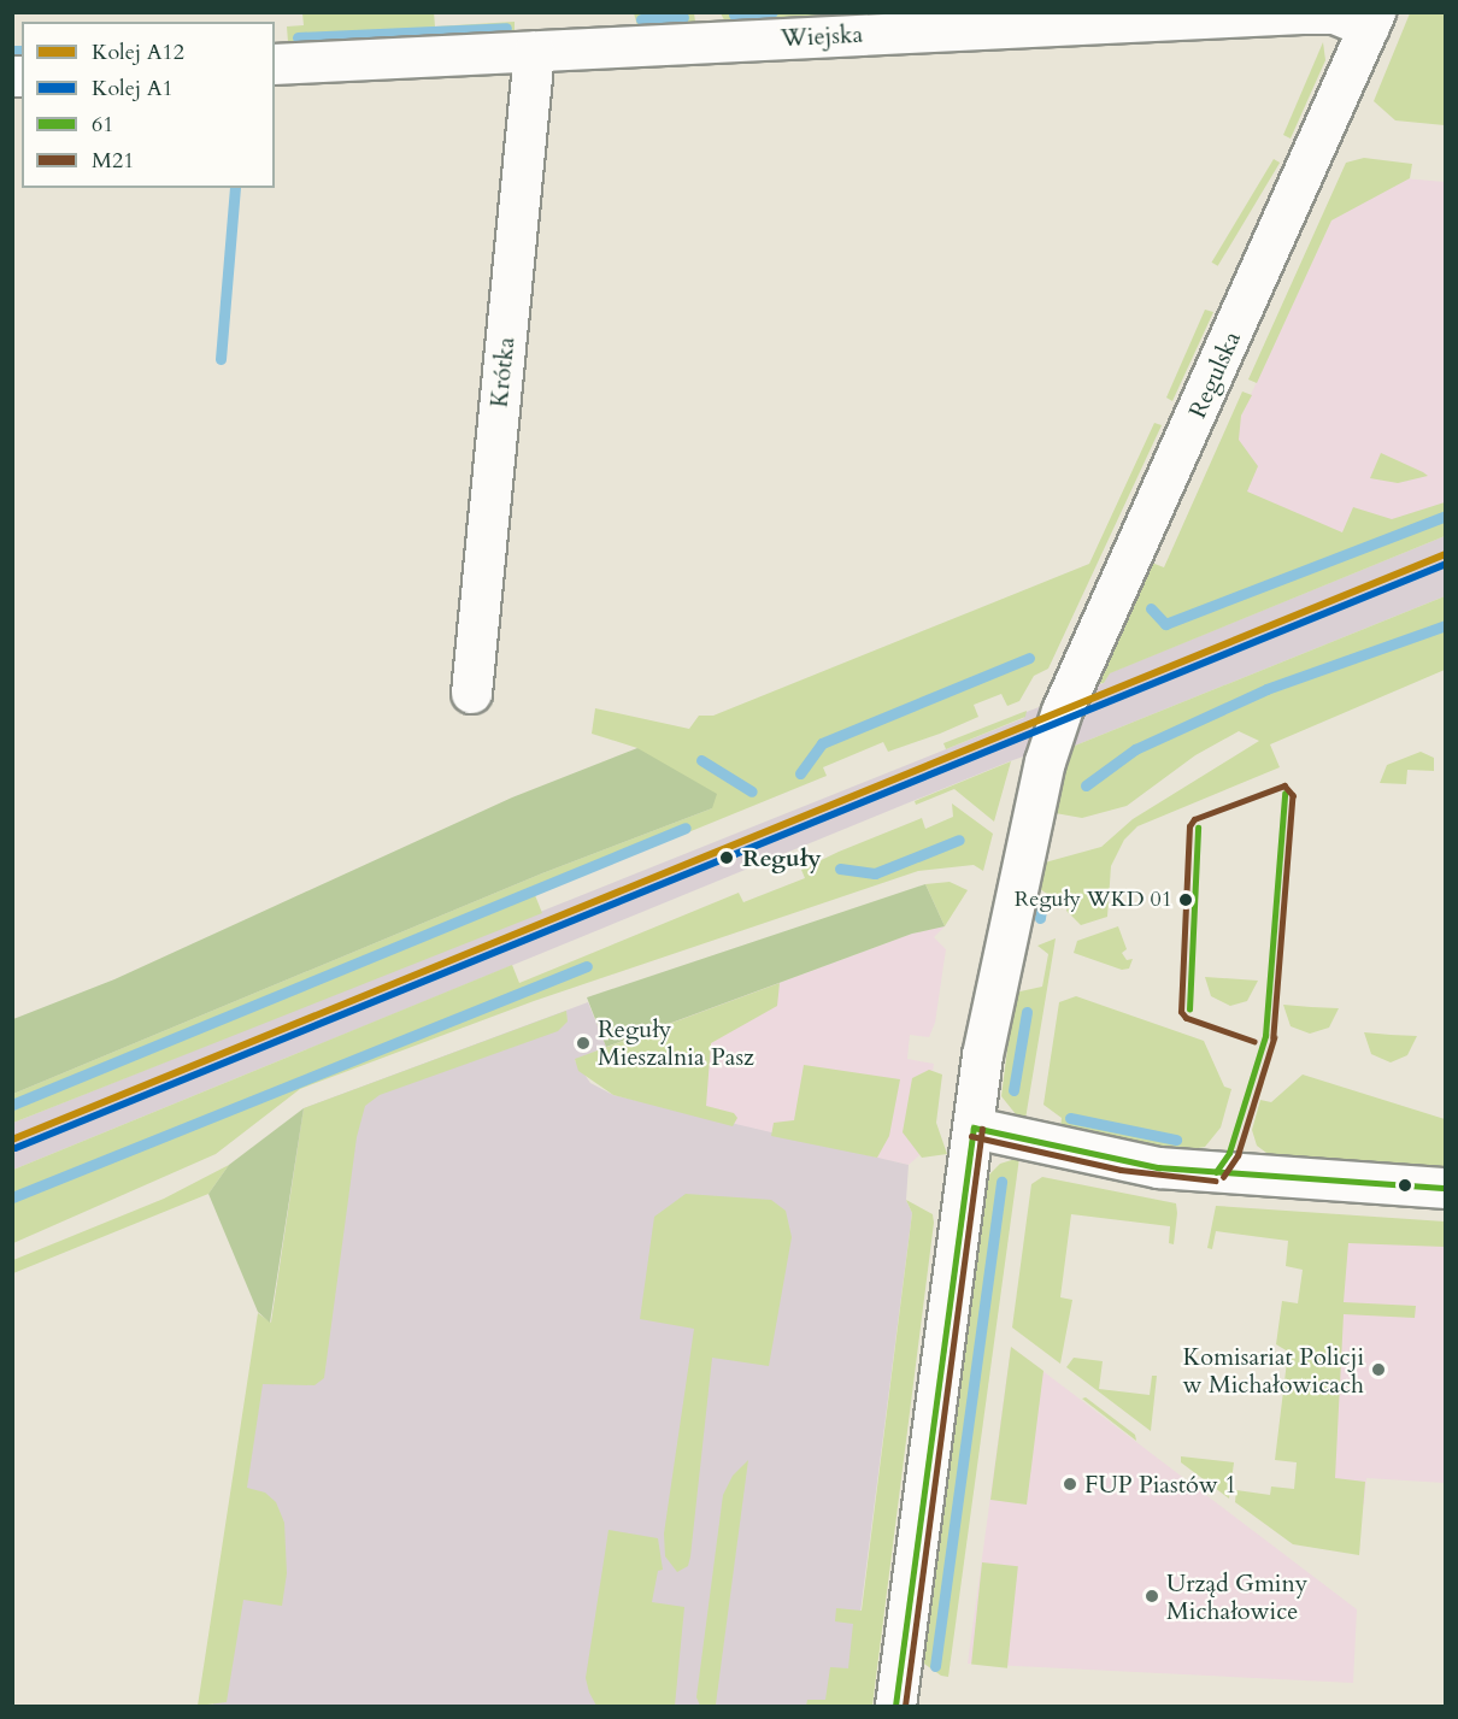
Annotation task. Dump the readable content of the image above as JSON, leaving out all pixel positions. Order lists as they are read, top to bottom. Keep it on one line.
{"streets":{"street":["Wiejska","Krótka","Regulska"]},"crossings":[["Wiejska","Krótka"],["Wiejska","Regulska"]],"places":["Reguły","Reguły WKD 01","Reguły Mieszalnia Pasz","Komisariat Policji w Michałowicach","FUP Piastów 1","Urząd Gminy Michałowice"],"lines":["rail line A12","rail line A1","transit line M21","transit line 61"],"legend":["Kolej A12","Kolej A1","61","M21"]}
